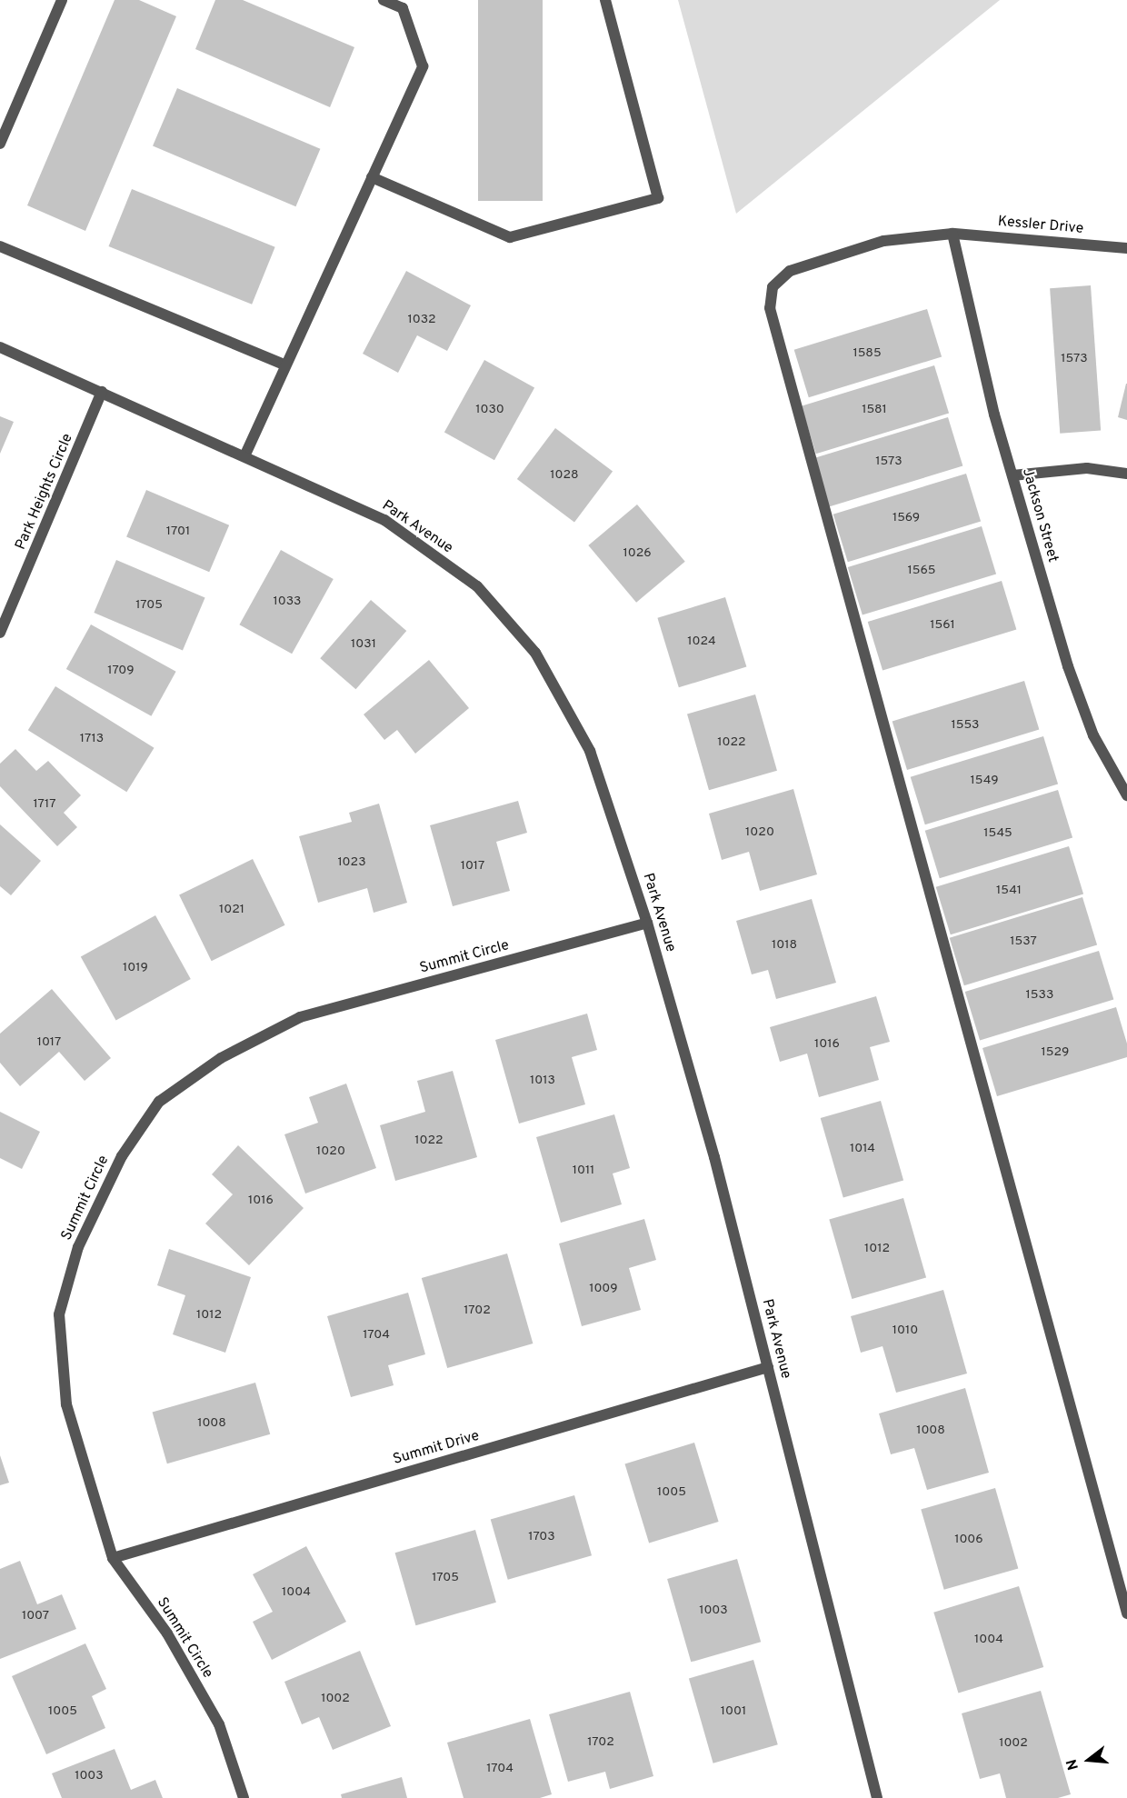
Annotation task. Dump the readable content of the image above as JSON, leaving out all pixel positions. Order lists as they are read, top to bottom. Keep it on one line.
{"streets":{"street":["Kessler Drive","Park Heights Circle","Jackson Street","Park Avenue","Summit Circle","Summit Drive"]},"crossings":[["Kessler Drive","Jackson Street"],["Park Heights Circle","Park Avenue"],["Park Avenue","Summit Circle"],["Park Avenue","Summit Drive"],["Summit Circle","Summit Drive"]],"house_numbers":["1032","1585","1573","1030","1581","1573","1028","1569","1701","1026","1565","1033","1705","1561","1024","1031","1709","1553","1713","1022","1549","1717","1020","1545","1023","1017","1541","1021","1537","1018","1019","1533","1017","1016","1529","1013","1022","1014","1020","1011","1016","1012","1009","1702","1012","1010","1704","1008","1008","1005","1703","1006","1705","1004","1003","1007","1004","1002","1005","1001","1702","1002","1704","1003"],"north":"left"}
